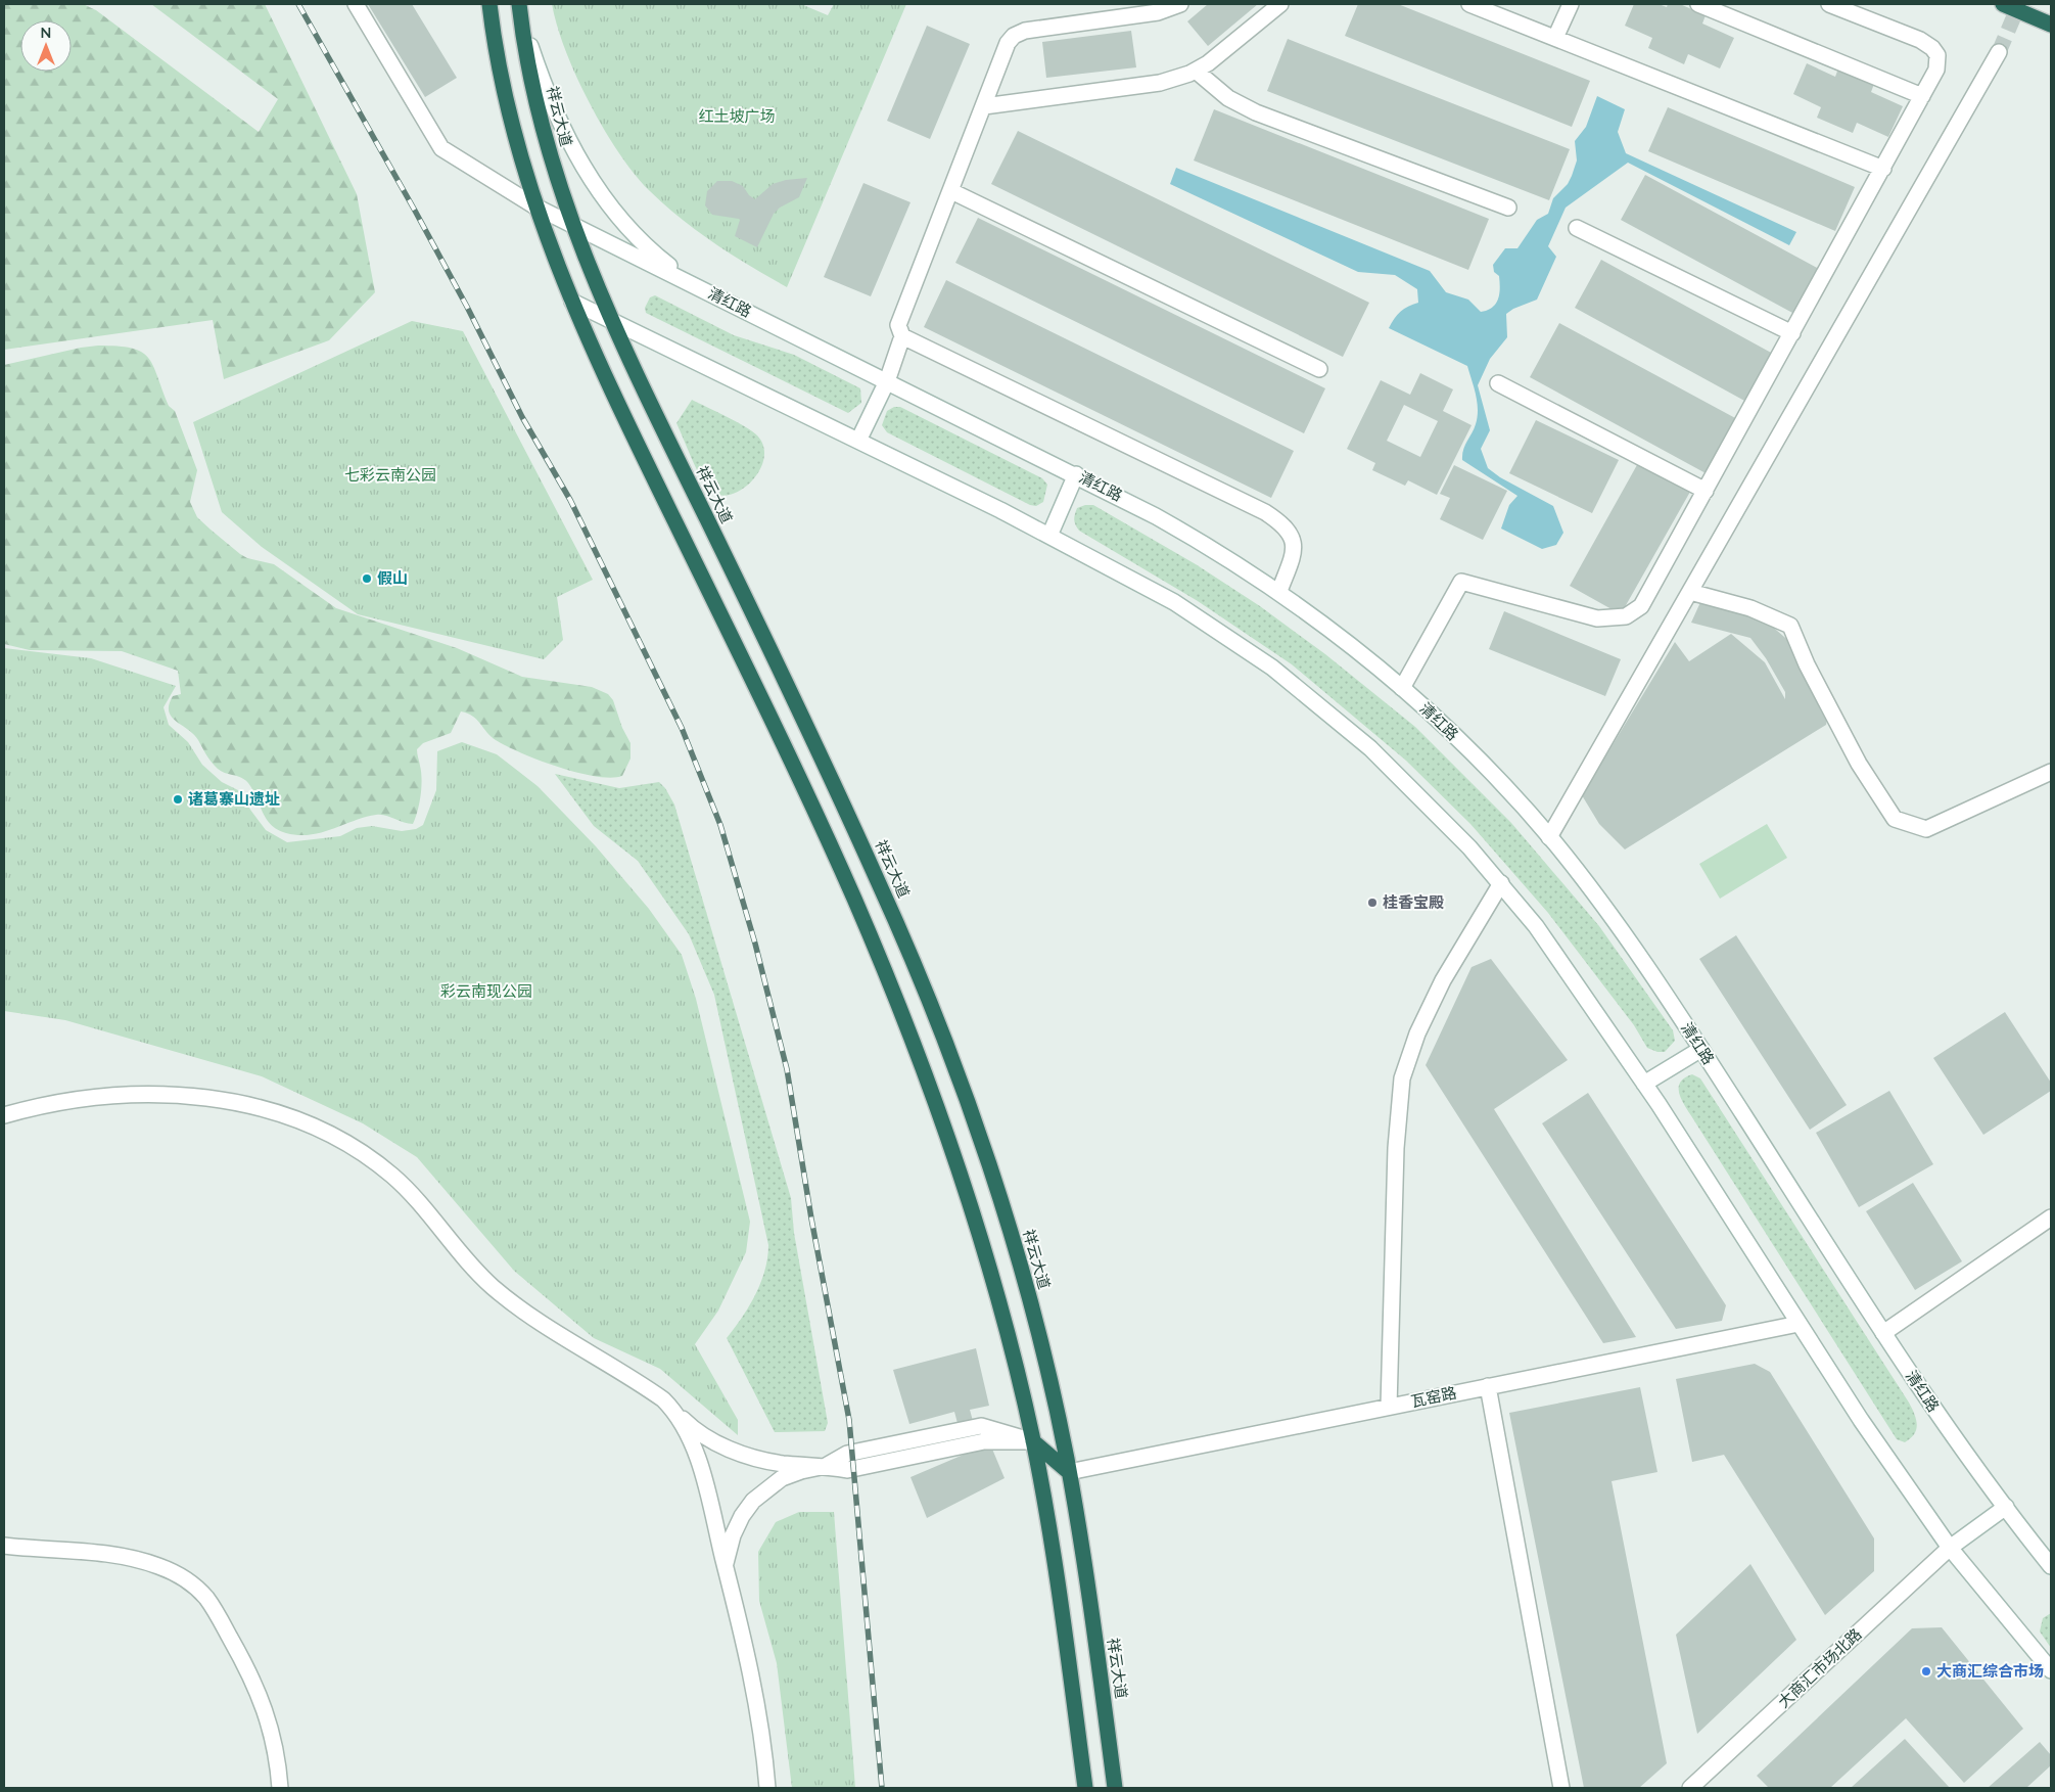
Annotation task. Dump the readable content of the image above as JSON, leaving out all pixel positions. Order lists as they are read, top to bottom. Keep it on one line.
{"streets":{"highway":["祥云大道"],"street":["清红路","瓦窑路","大商汇市场北路"]},"crossings":[["祥云大道","清红路"],["祥云大道","瓦窑路"],["清红路","大商汇市场北路"]],"parks":["红土坡广场","七彩云南公园","彩云南现公园"],"places":["假山","诸葛寨山遗址","桂香宝殿","大商汇综合市场"],"north":"top"}
